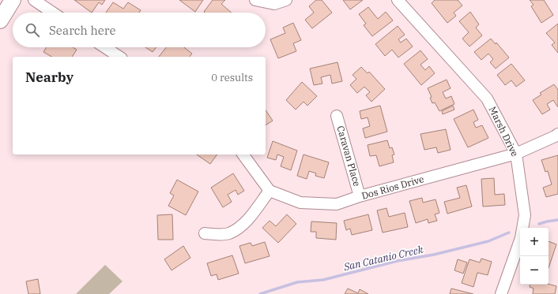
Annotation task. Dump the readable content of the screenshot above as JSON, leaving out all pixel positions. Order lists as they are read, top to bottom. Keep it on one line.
{"streets":{"street":["Marsh Drive","Caravan Place","Dos Rios Drive"]},"crossings":[["Marsh Drive","Dos Rios Drive"],["Caravan Place","Dos Rios Drive"]],"water":["San Catanio Creek"],"page":{"search":"Search here","heading":["Nearby","0 results"],"map_buttons":["+","−"]}}
